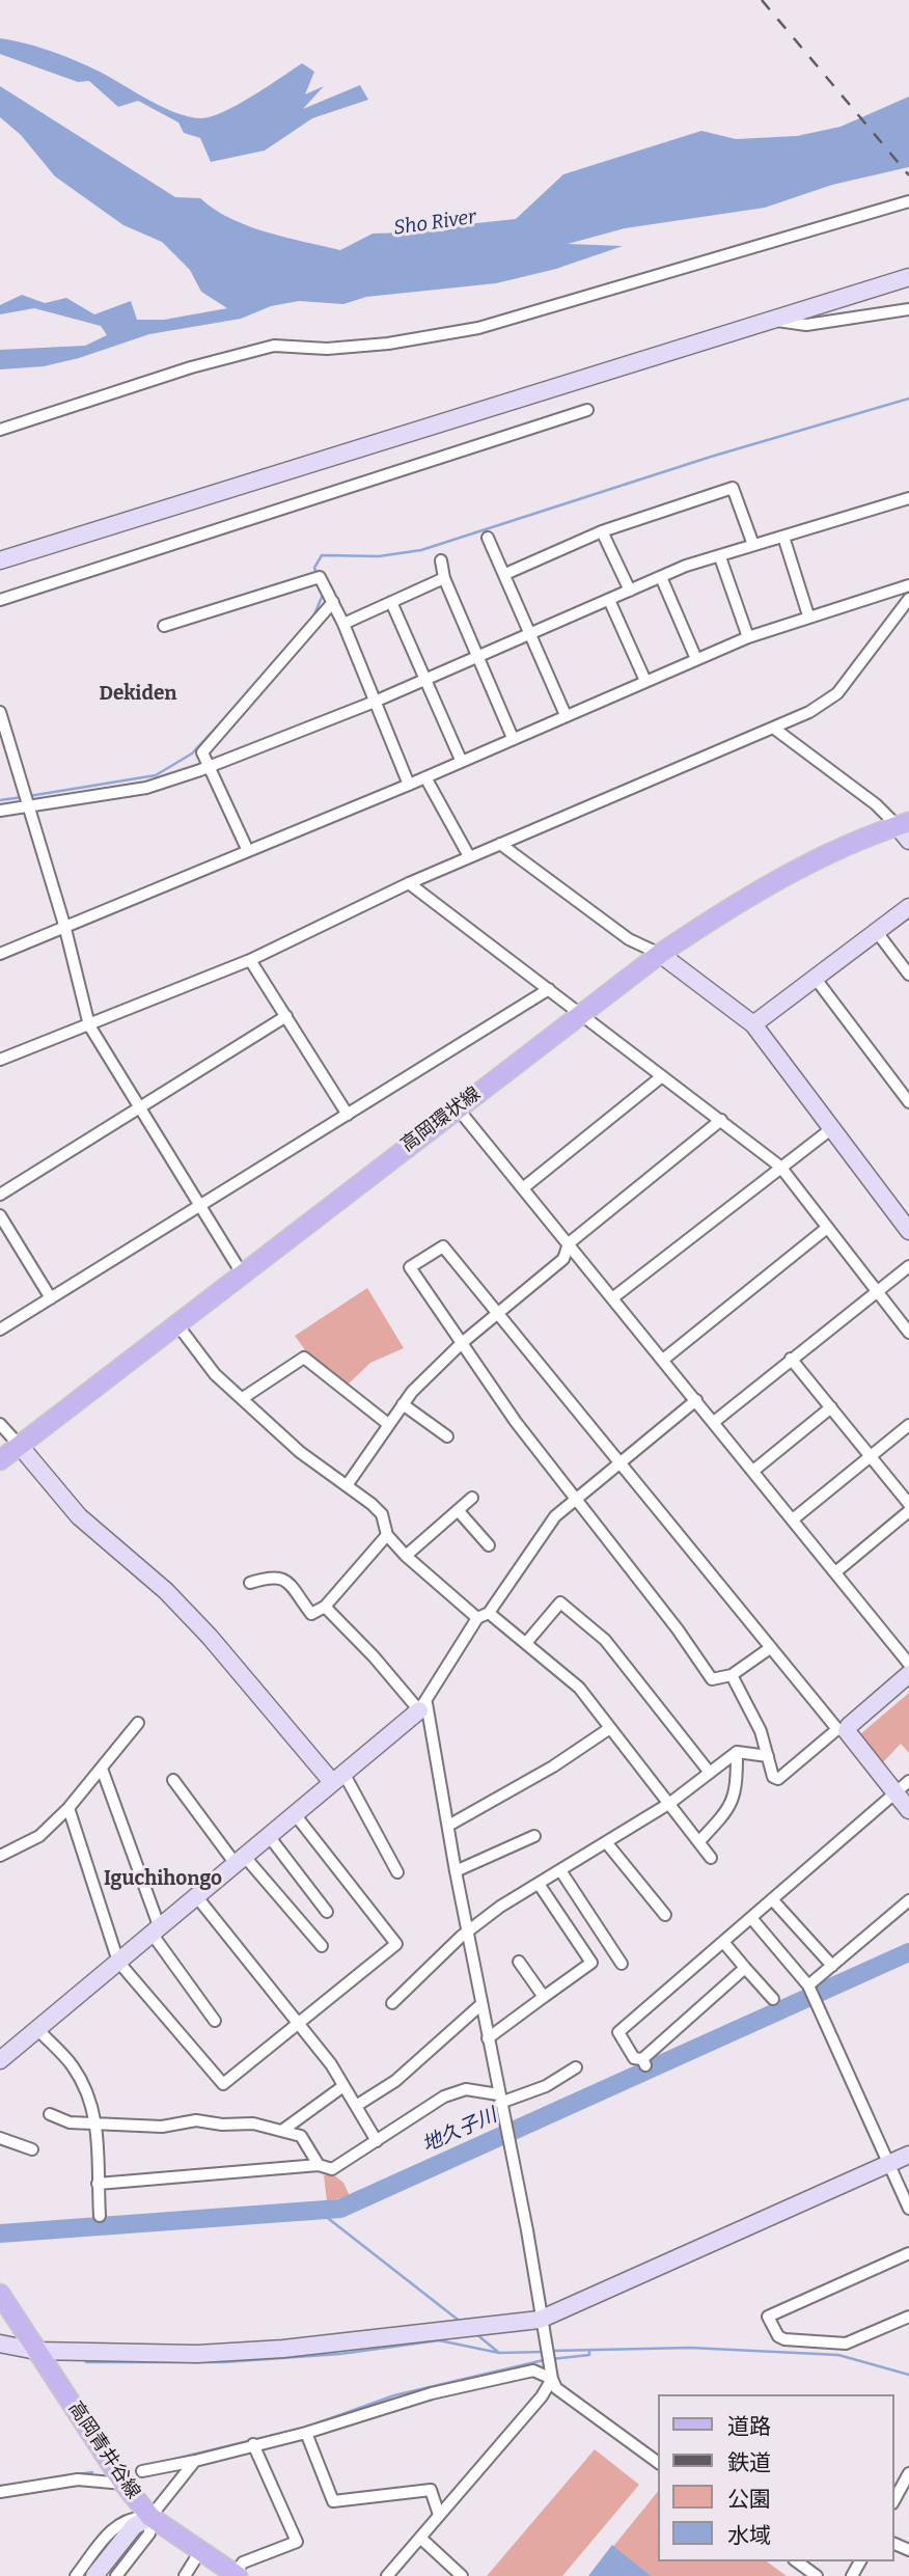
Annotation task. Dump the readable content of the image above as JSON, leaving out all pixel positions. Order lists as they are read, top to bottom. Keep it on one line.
{"streets":{"main road":["高岡環状線","高岡青井谷線"]},"districts":["Dekiden","Iguchihongo"],"water":["Sho River","地久子川"],"legend":["道路","鉄道","公園","水域"]}
